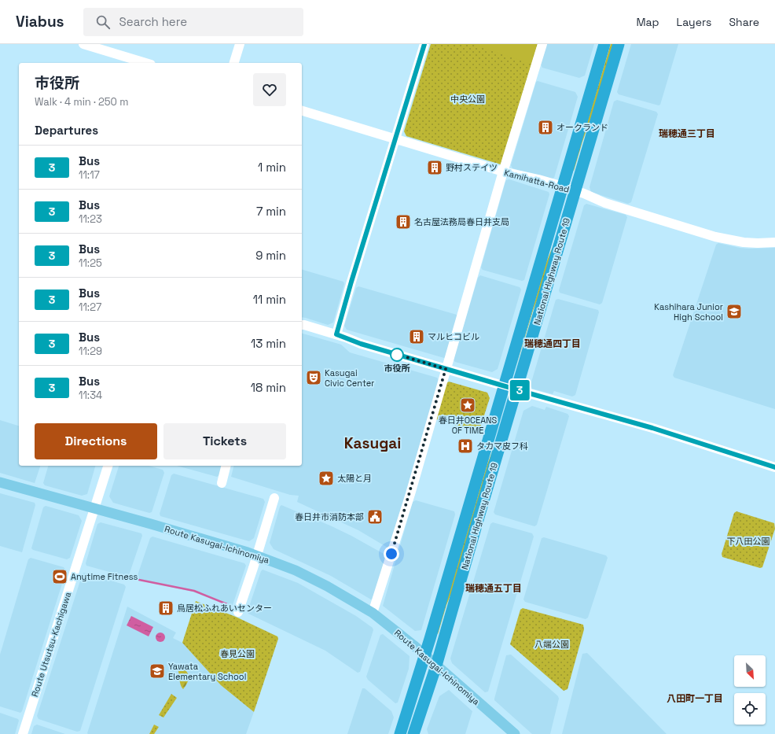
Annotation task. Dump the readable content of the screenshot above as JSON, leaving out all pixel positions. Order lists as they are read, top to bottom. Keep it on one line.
{"streets":{"highway":["National Highway Route 19"],"main road":["Route Kasugai-Ichinomiya"],"street":["Kamihatta-Road","Route Utsutsu-Kachigawa"]},"crossings":[["Kamihatta-Road","National Highway Route 19"],["National Highway Route 19","Route Kasugai-Ichinomiya"],["Route Kasugai-Ichinomiya","Route Utsutsu-Kachigawa"]],"districts":["瑞穂通三丁目","瑞穂通四丁目","Kasugai","瑞穂通五丁目","八田町一丁目"],"parks":["中央公園","下八田公園","八端公園","春見公園"],"places":{"building":["オークランド","野村ステイツ","名古屋法務局春日井支局","マルヒコビル","鳥居松ふれあいセンター"],"school or university":["Kashihara Junior High School","Yawata Elementary School"],"other":["市役所"],"theatre":["Kasugai Civic Center"],"place":["春日井OCEANS OF TIME","太陽と月"],"hospital":["タカマ皮フ科"],"public building":["春日井市消防本部"],"sports":["Anytime Fitness"]},"lines":["bus line 3"],"north":"bottom right","page":{"header":"Viabus","search":"Search here","nav":["Map","Layers","Share"],"on_map":"3","heading":[["市役所","Walk · 4 min · 250 m"],"Departures"],"list":[{"mark":"3","name":"Bus","note":"11:17","value":"1 min"},{"mark":"3","name":"Bus","note":"11:23","value":"7 min"},{"mark":"3","name":"Bus","note":"11:25","value":"9 min"},{"mark":"3","name":"Bus","note":"11:27","value":"11 min"},{"mark":"3","name":"Bus","note":"11:29","value":"13 min"},{"mark":"3","name":"Bus","note":"11:34","value":"18 min"}],"buttons":["Directions","Tickets"]}}
